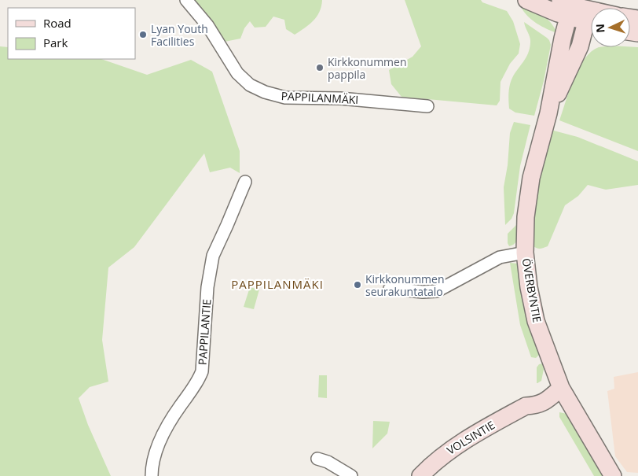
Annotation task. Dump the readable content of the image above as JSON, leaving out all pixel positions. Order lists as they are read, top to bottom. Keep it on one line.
{"streets":{"street":["PAPPILANMÄKI","ÖVERBYNTIE","PAPPILANTIE","VOLSINTIE"]},"crossings":[["ÖVERBYNTIE","VOLSINTIE"]],"districts":["PAPPILANMÄKI"],"places":["Lyan Youth Facilities","Kirkkonummen pappila","Kirkkonummen seurakuntatalo"],"legend":["Road","Park"],"north":"left"}
